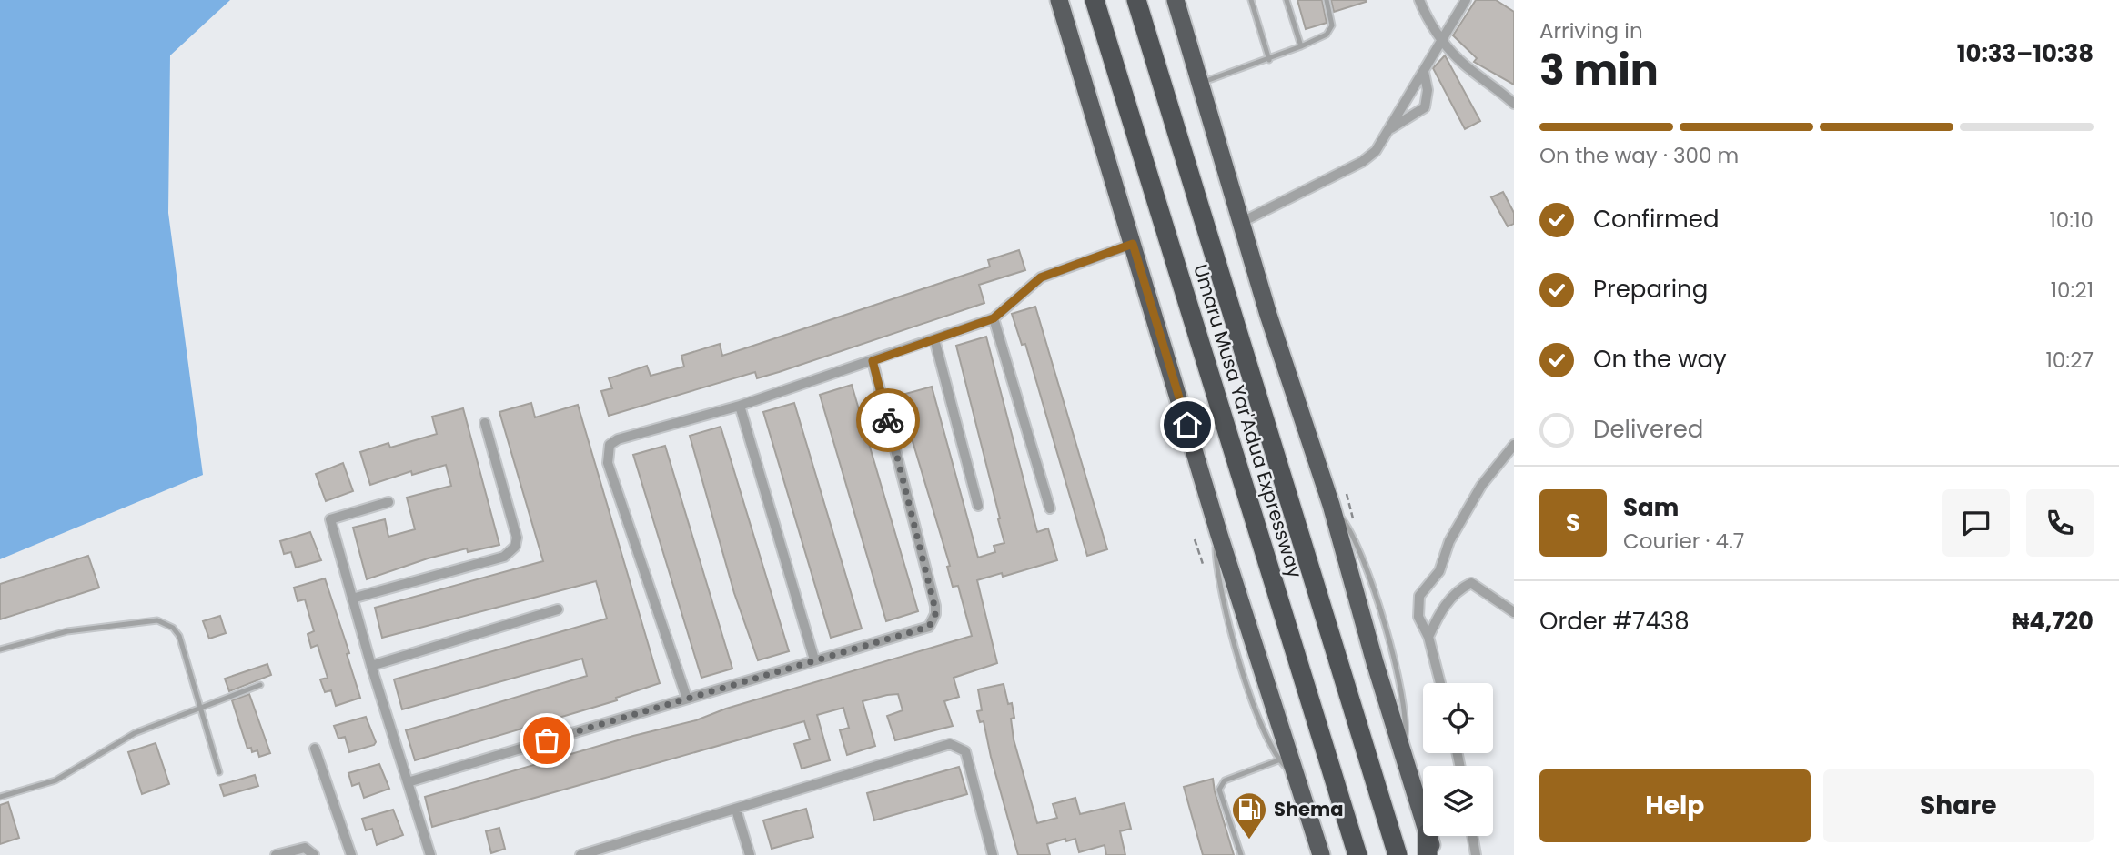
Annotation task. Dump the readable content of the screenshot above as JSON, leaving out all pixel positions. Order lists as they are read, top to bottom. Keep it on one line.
{"streets":{"highway":["Umaru Musa Yar'Adua Expressway"]},"places":{"fuel station":["Shema"]},"page":{"heading":["3 min","Arriving in","10:33–10:38"],"panel":["Sam","Courier · 4.7","Order #7438","₦4,720"],"bar":"On the way · 300 m","list":[["Confirmed","10:10"],["Preparing","10:21"],["On the way","10:27"],"Delivered"],"round":"S","buttons":["Help","Share"]}}
